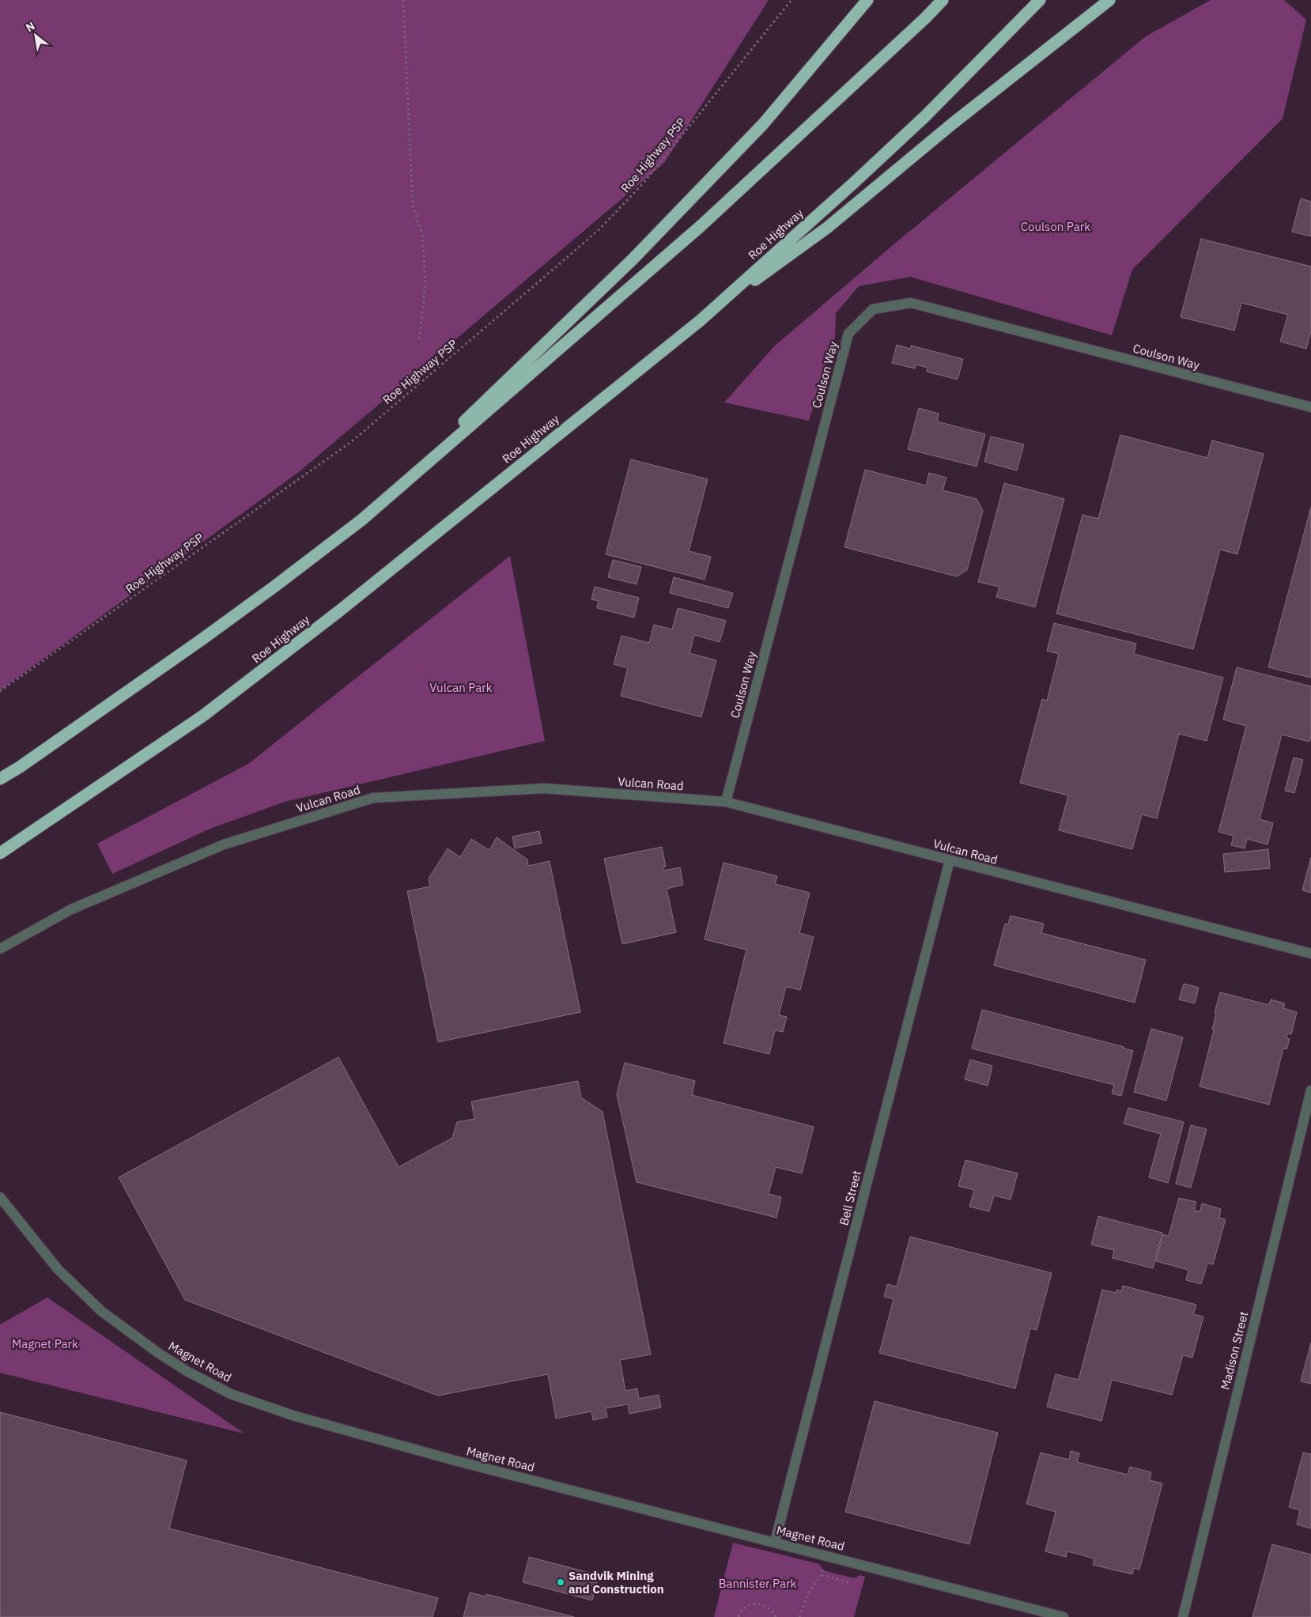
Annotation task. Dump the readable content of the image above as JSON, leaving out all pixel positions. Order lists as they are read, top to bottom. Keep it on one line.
{"streets":{"highway":["Roe Highway"],"street":["Coulson Way","Vulcan Road","Bell Street","Madison Street","Magnet Road"],"path":["Roe Highway PSP"]},"crossings":[["Coulson Way","Vulcan Road"],["Vulcan Road","Bell Street"],["Bell Street","Magnet Road"]],"parks":["Coulson Park","Vulcan Park","Magnet Park","Bannister Park"],"places":["Sandvik Mining and Construction"],"north":"top left"}
